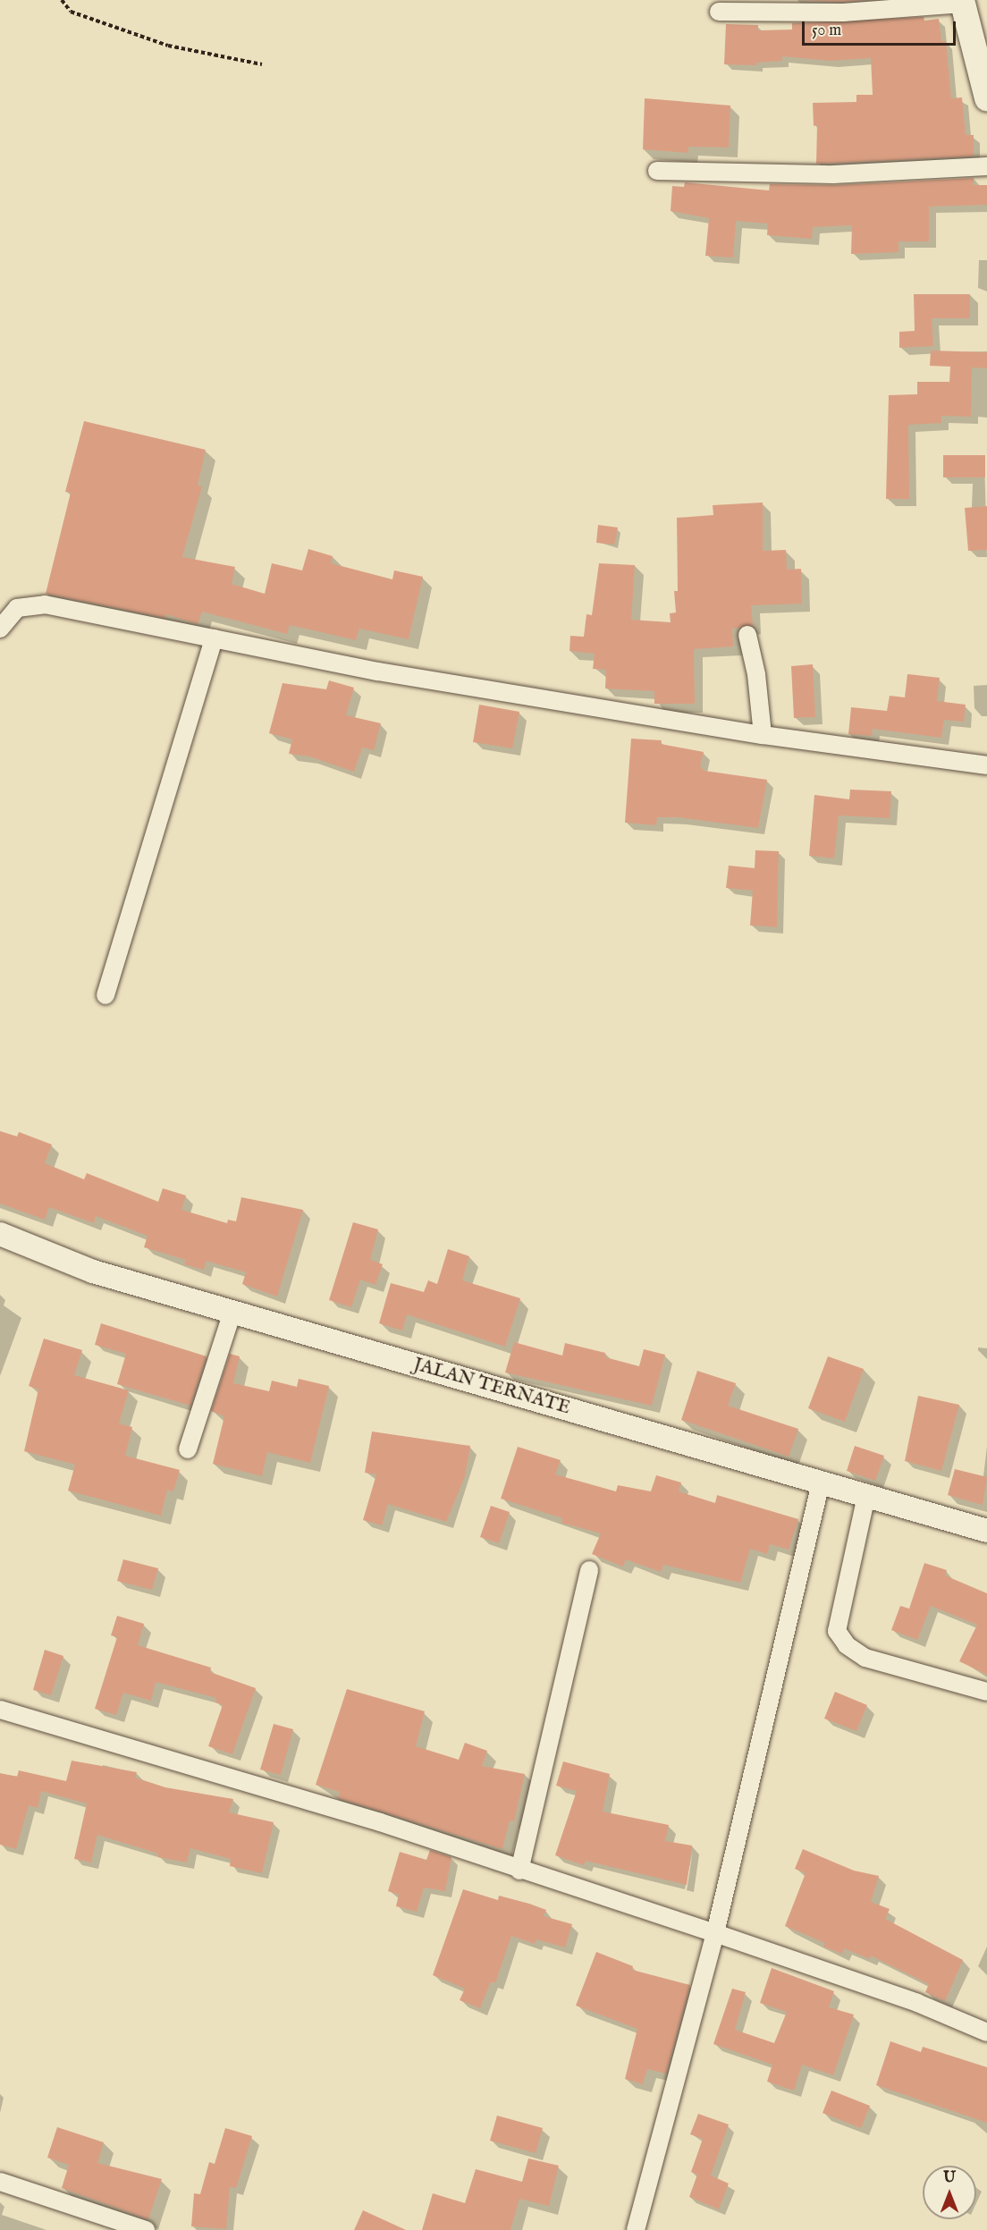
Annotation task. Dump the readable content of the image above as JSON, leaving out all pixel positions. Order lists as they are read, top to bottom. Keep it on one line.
{"streets":{"street":["JALAN TERNATE"]},"scale_bar":"50 m","north":"top"}
